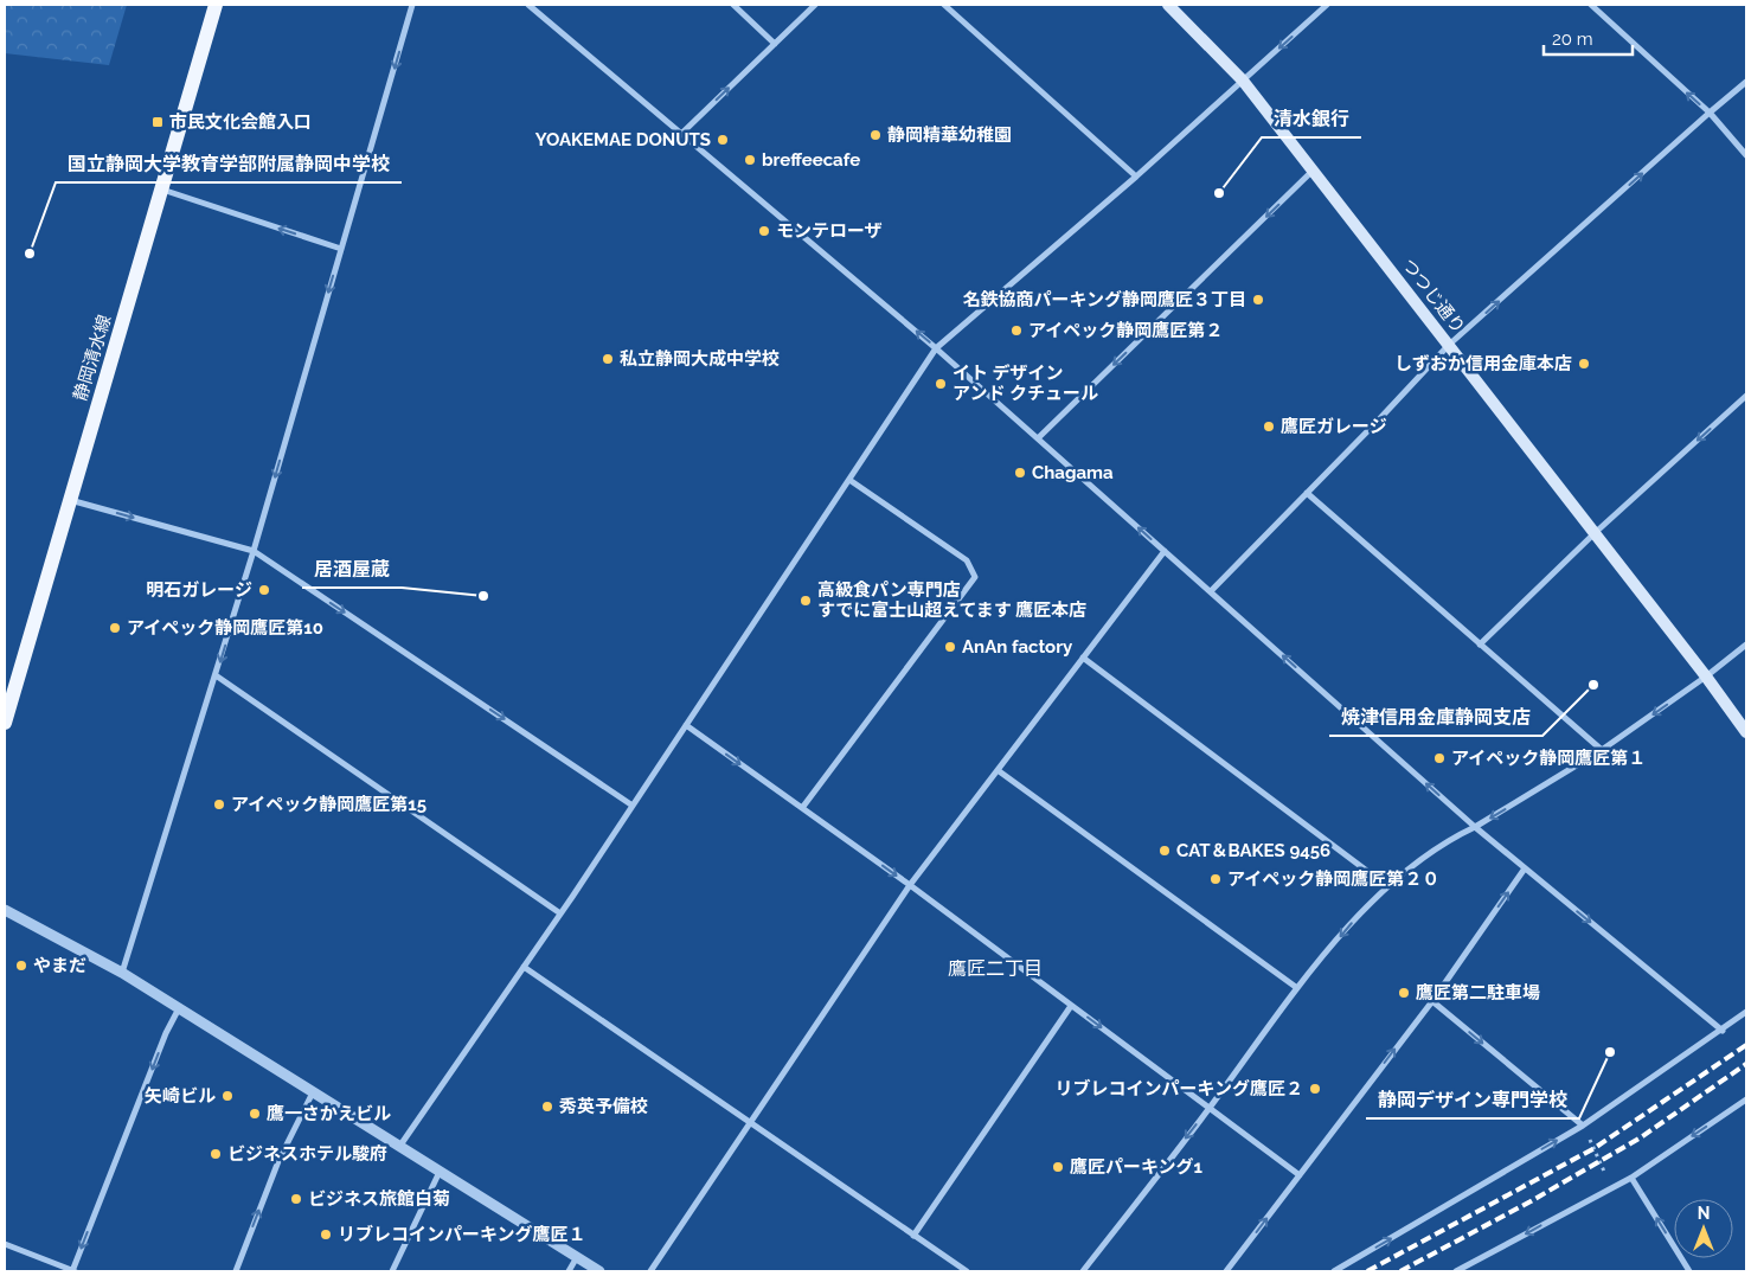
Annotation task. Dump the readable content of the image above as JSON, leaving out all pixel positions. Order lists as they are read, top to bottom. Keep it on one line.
{"streets":{"main road":["つつじ通り","静岡清水線"]},"districts":["鷹匠二丁目"],"places":{"transit":["市民文化会館入口"],"other":["静岡精華幼稚園","YOAKEMAE DONUTS","breffeecafe","清水銀行","モンテローザ","国立静岡大学教育学部附属静岡中学校","名鉄協商パーキング静岡鷹匠３丁目","アイペック静岡鷹匠第２","私立静岡大成中学校","しずおか信用金庫本店","イト デザイン アンド クチュール","鷹匠ガレージ","Chagama","明石ガレージ","居酒屋蔵","高級食パン専門店 すでに富士山超えてます 鷹匠本店","アイペック静岡鷹匠第10","AnAn factory","焼津信用金庫静岡支店","アイペック静岡鷹匠第１","アイペック静岡鷹匠第15","CAT＆BAKES 9456","アイペック静岡鷹匠第２０","やまだ","鷹匠第二駐車場","静岡デザイン専門学校","リブレコインパーキング鷹匠２","矢崎ビル","秀英予備校","鷹一さかえビル","ビジネスホテル駿府","鷹匠パーキング1","ビジネス旅館白菊","リブレコインパーキング鷹匠１"]},"scale_bar":"20 m","north":"top"}
